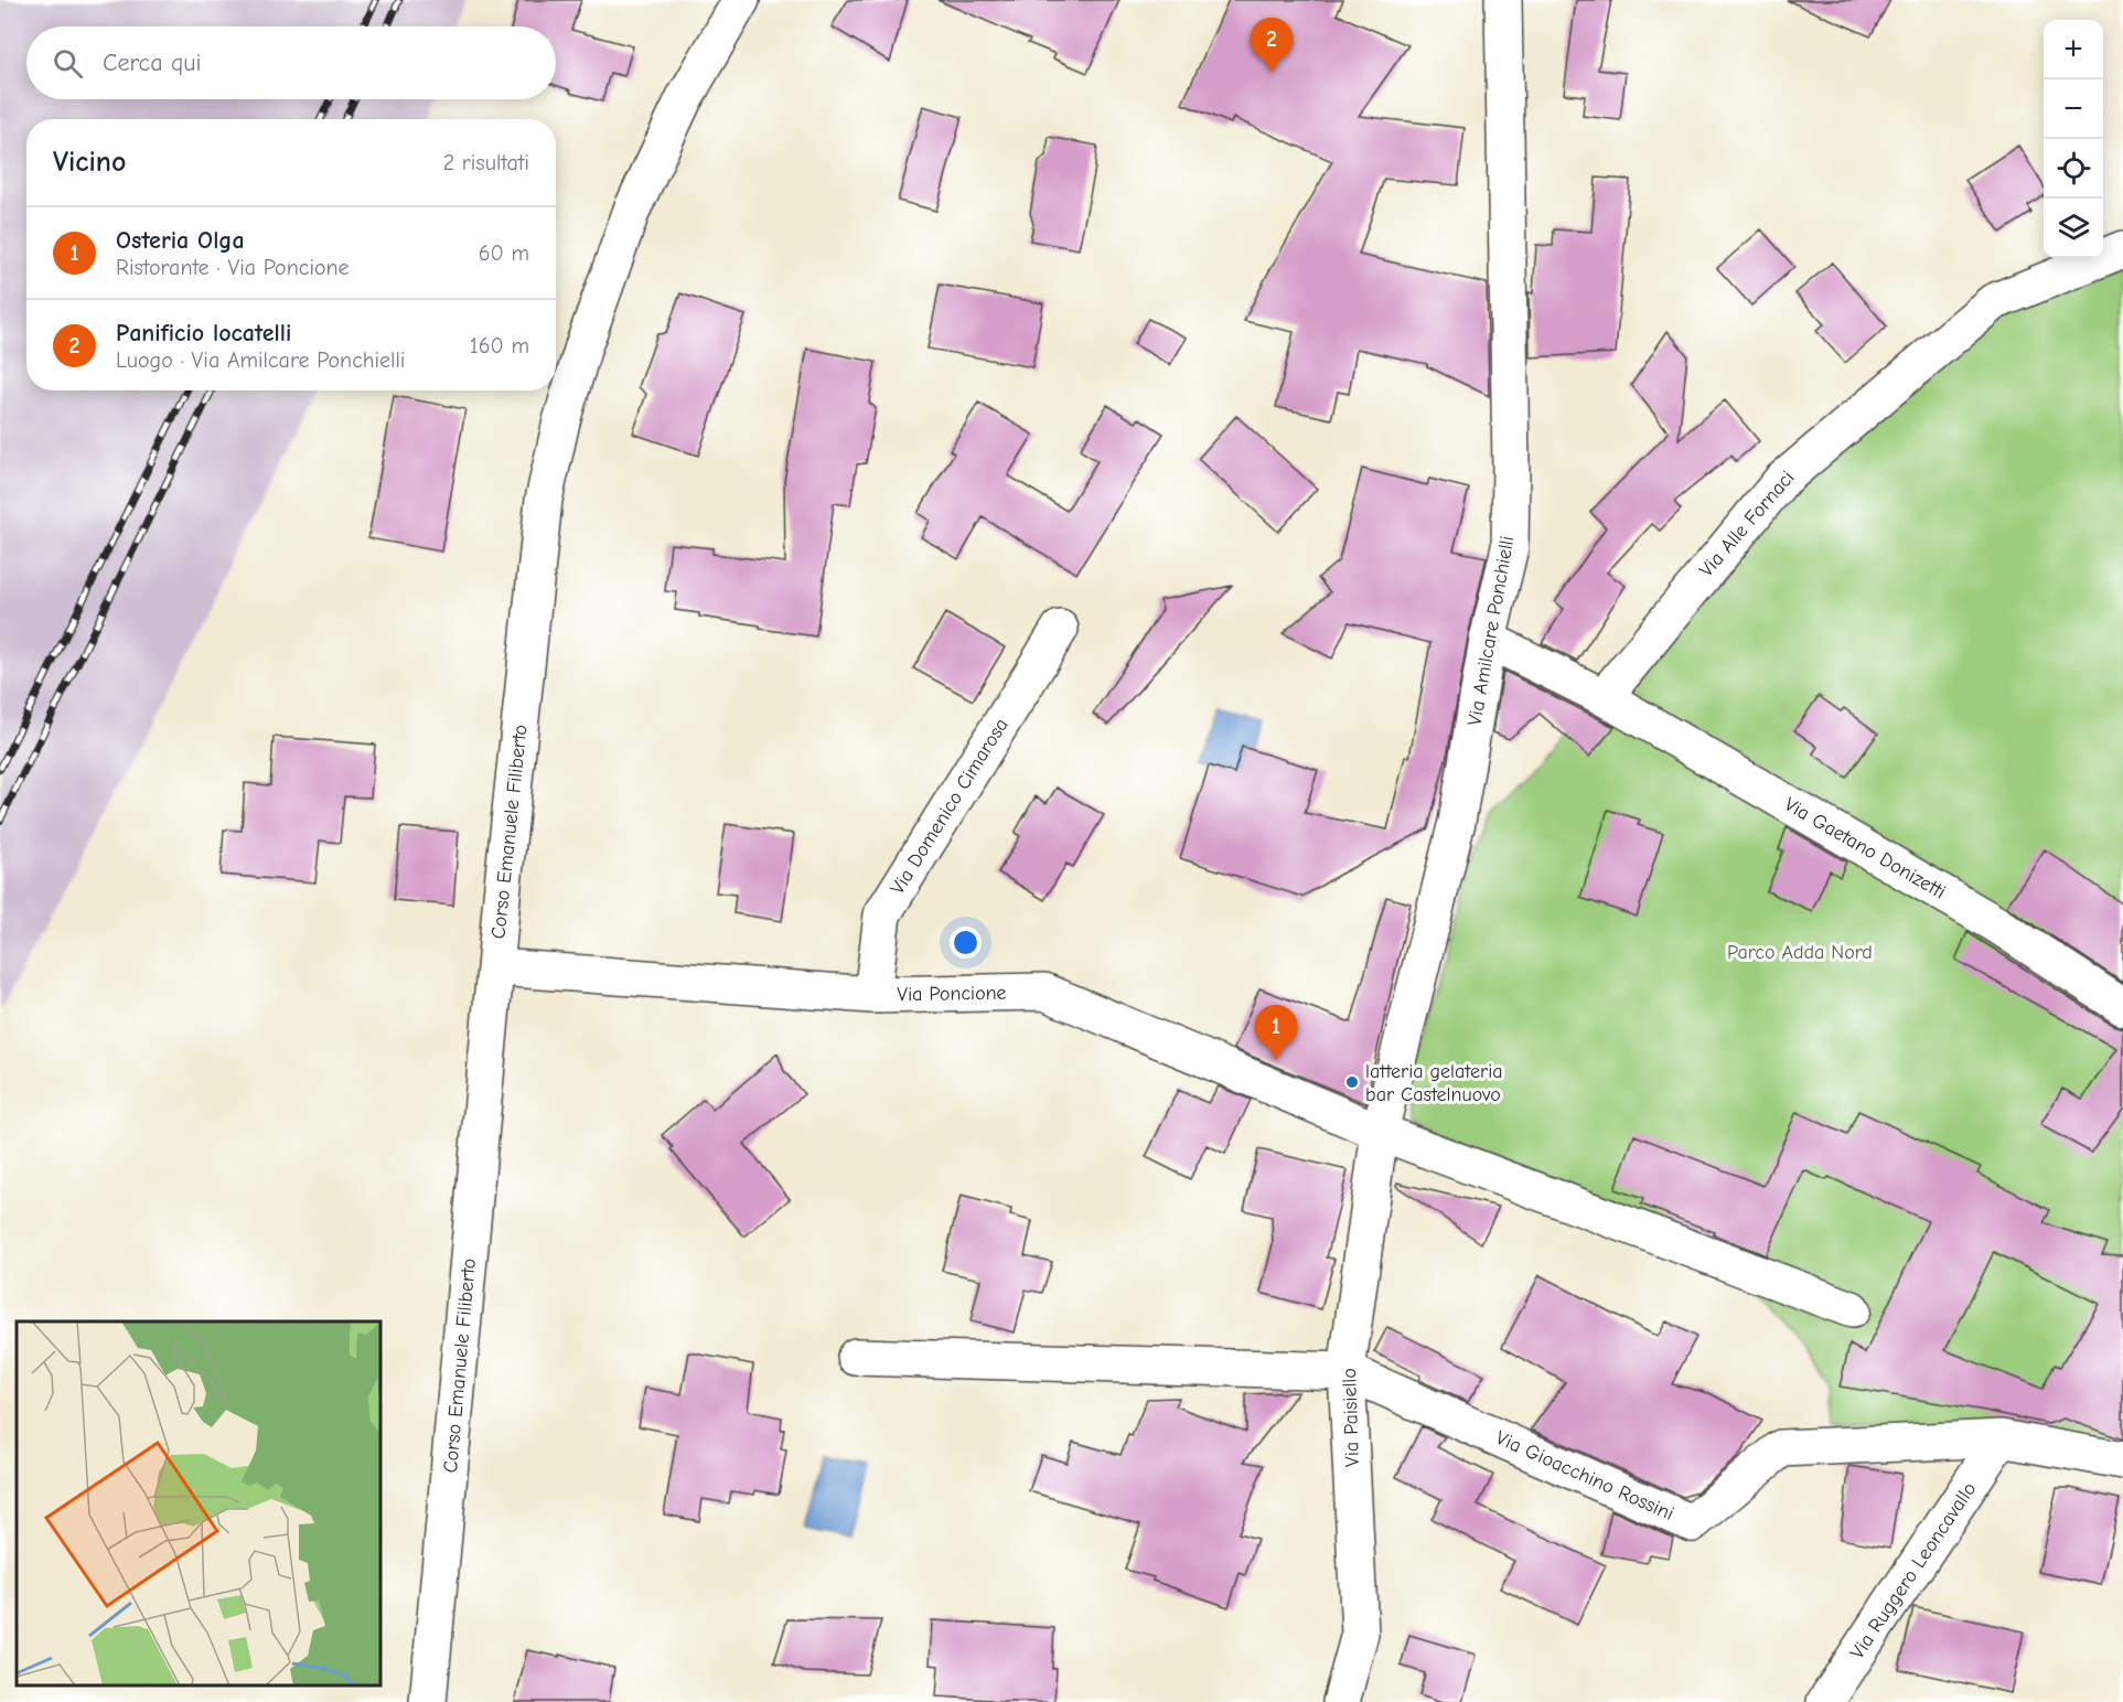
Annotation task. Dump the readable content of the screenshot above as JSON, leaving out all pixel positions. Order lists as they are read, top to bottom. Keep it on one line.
{"streets":{"street":["Via Alle Fornaci","Via Amilcare Ponchielli","Via Domenico Cimarosa","Corso Emanuele Filiberto","Via Gaetano Donizetti","Via Poncione","Via Paisiello","Via Gioacchino Rossini","Via Ruggero Leoncavallo"]},"crossings":[["Via Alle Fornaci","Via Gaetano Donizetti"],["Via Amilcare Ponchielli","Via Poncione"],["Via Amilcare Ponchielli","Via Paisiello"],["Via Domenico Cimarosa","Via Poncione"],["Corso Emanuele Filiberto","Via Poncione"],["Via Poncione","Via Paisiello"],["Via Paisiello","Via Gioacchino Rossini"],["Via Gioacchino Rossini","Via Ruggero Leoncavallo"]],"parks":["Parco Adda Nord"],"places":["latteria gelateria bar Castelnuovo"],"page":{"pins":["2","1"],"map_buttons":["+","−"],"search":"Cerca qui","heading":["Vicino","2 risultati"],"list":[{"mark":"1","name":"Osteria Olga","note":"Ristorante · Via Poncione","value":"60 m"},{"mark":"2","name":"Panificio locatelli","note":"Luogo · Via Amilcare Ponchielli","value":"160 m"}]}}
